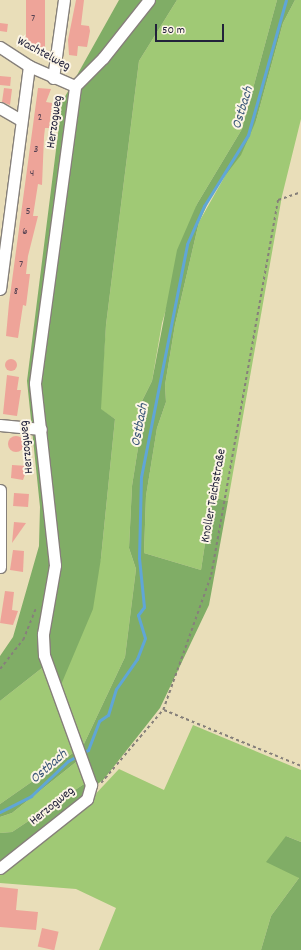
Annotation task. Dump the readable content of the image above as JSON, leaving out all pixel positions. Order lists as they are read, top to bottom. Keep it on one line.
{"streets":{"street":["Wachtelweg","Herzogweg"],"path":["Knoller Teichstraße"]},"crossings":[["Wachtelweg","Herzogweg"],["Herzogweg","Knoller Teichstraße"]],"water":["Ostbach"],"house_numbers":["7","2","3","4","5","6","7","8"],"scale_bar":"50 m"}
